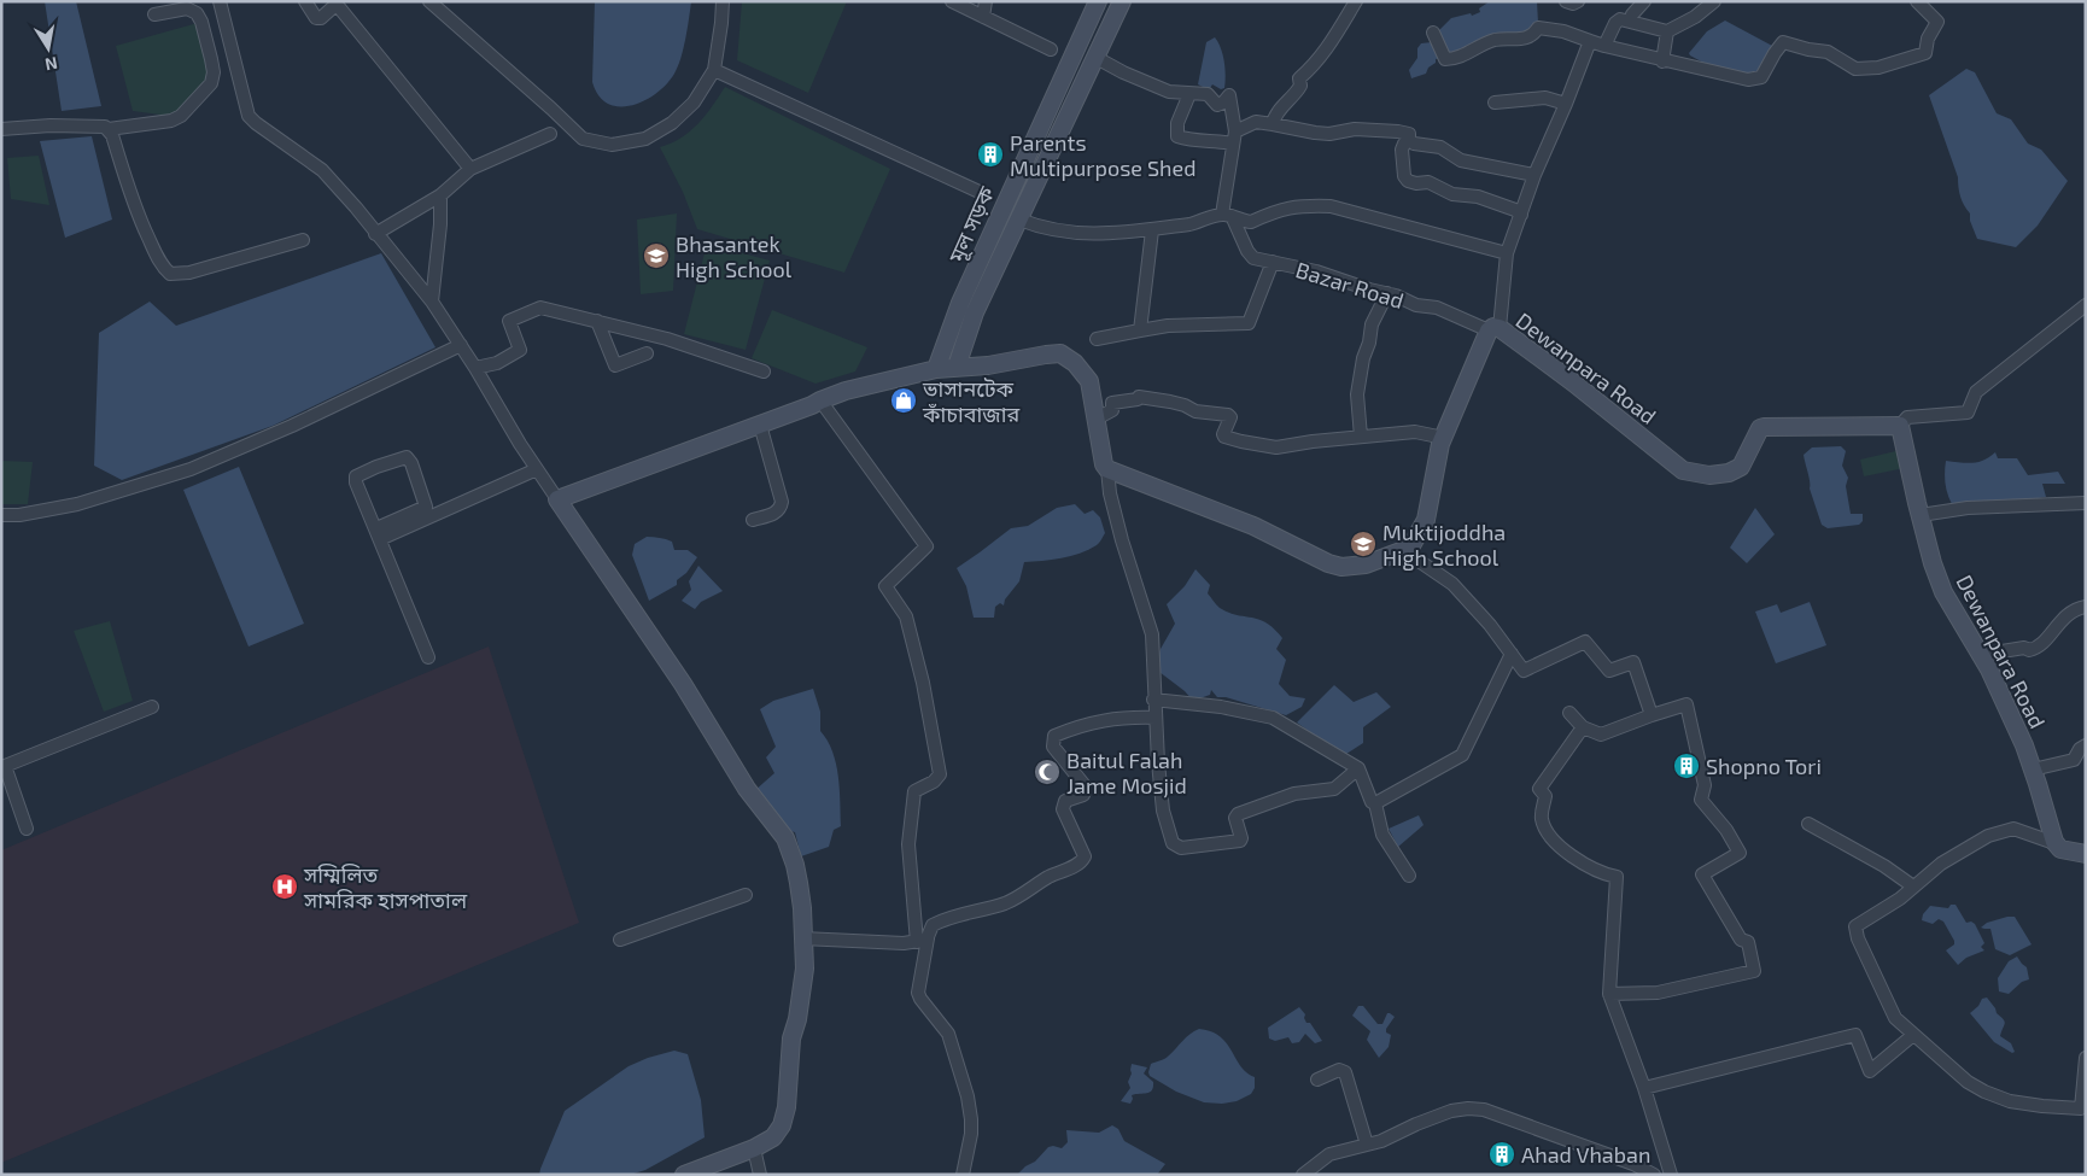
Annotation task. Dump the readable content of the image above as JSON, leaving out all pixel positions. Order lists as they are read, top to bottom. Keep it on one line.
{"streets":{"street":["মূল সড়ক","Bazar Road","Dewanpara Road"]},"crossings":[["Bazar Road","Dewanpara Road"]],"places":{"building":["Parents Multipurpose Shed","Shopno Tori","Ahad Vhaban"],"school or university":["Bhasantek High School","Muktijoddha High School"],"shop":["ভাসানটেক কাঁচাবাজার"],"mosque":["Baitul Falah Jame Mosjid"],"hospital":["সম্মিলিত সামরিক হাসপাতাল"]},"north":"bottom"}
